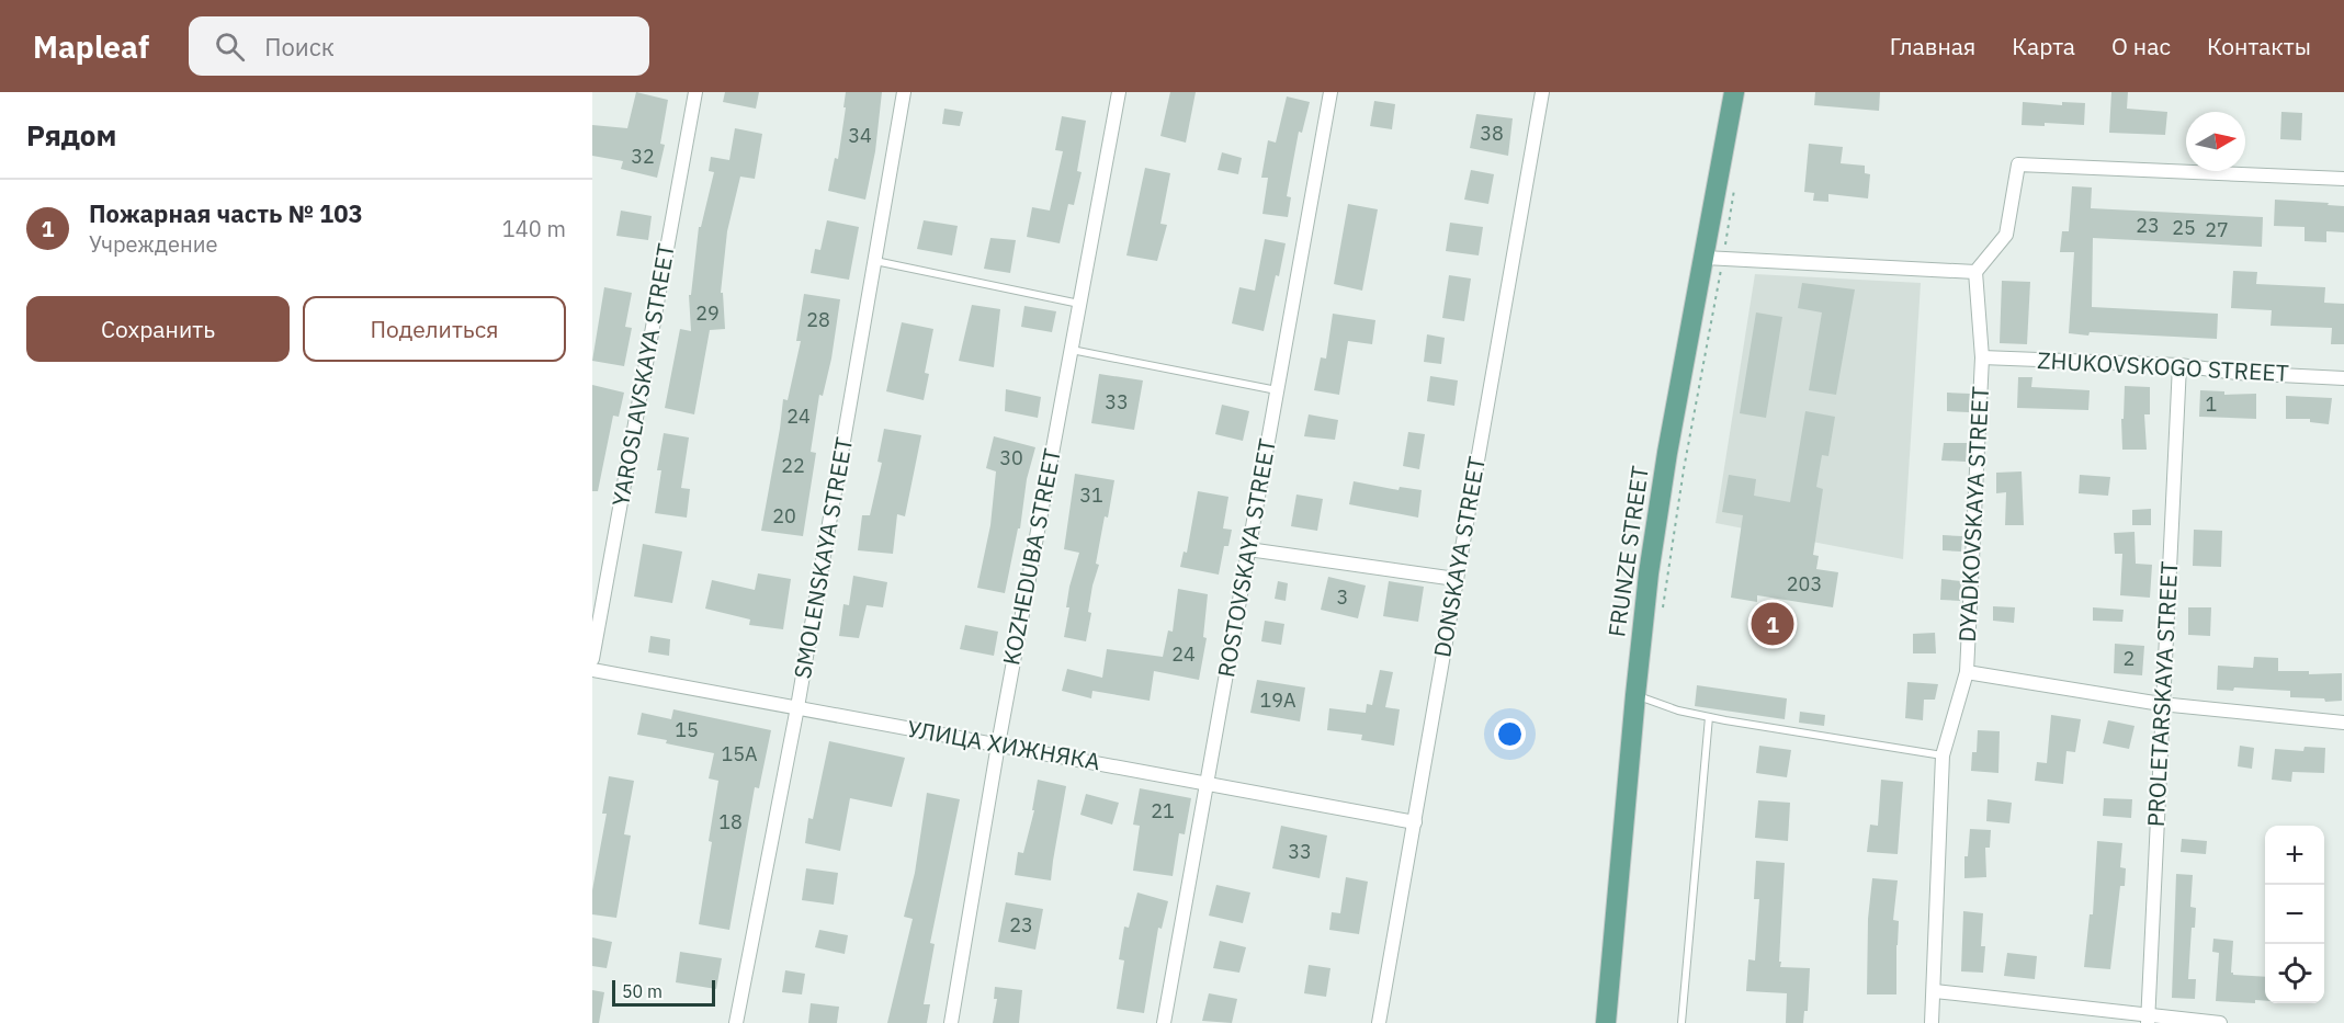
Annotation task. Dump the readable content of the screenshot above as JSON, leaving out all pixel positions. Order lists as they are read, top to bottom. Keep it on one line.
{"streets":{"main road":["FRUNZE STREET"],"street":["ZHUKOVSKOGO STREET","YAROSLAVSKAYA STREET","DYADKOVSKAYA STREET","KOZHEDUBA STREET","DONSKAYA STREET","SMOLENSKAYA STREET","ROSTOVSKAYA STREET","PROLETARSKAYA STREET","УЛИЦА ХИЖНЯКА"]},"crossings":[["ZHUKOVSKOGO STREET","DYADKOVSKAYA STREET"],["ZHUKOVSKOGO STREET","PROLETARSKAYA STREET"],["KOZHEDUBA STREET","УЛИЦА ХИЖНЯКА"],["DONSKAYA STREET","УЛИЦА ХИЖНЯКА"],["SMOLENSKAYA STREET","УЛИЦА ХИЖНЯКА"],["ROSTOVSKAYA STREET","УЛИЦА ХИЖНЯКА"]],"house_numbers":["38","34","32","23","25","27","29","28","33","1","24","30","22","31","20","203","3","24","2","19А","15","15А","21","18","33","23"],"scale_bar":"50 m","north":"right","page":{"header":"Mapleaf","search":"Поиск","nav":["Главная","Карта","О нас","Контакты"],"heading":"Рядом","list":[{"mark":"1","name":"Пожарная часть № 103","note":"Учреждение","value":"140 m"}],"buttons":["Сохранить","Поделиться"],"pins":"1","map_buttons":["+","−"],"scale":"50 m"}}
